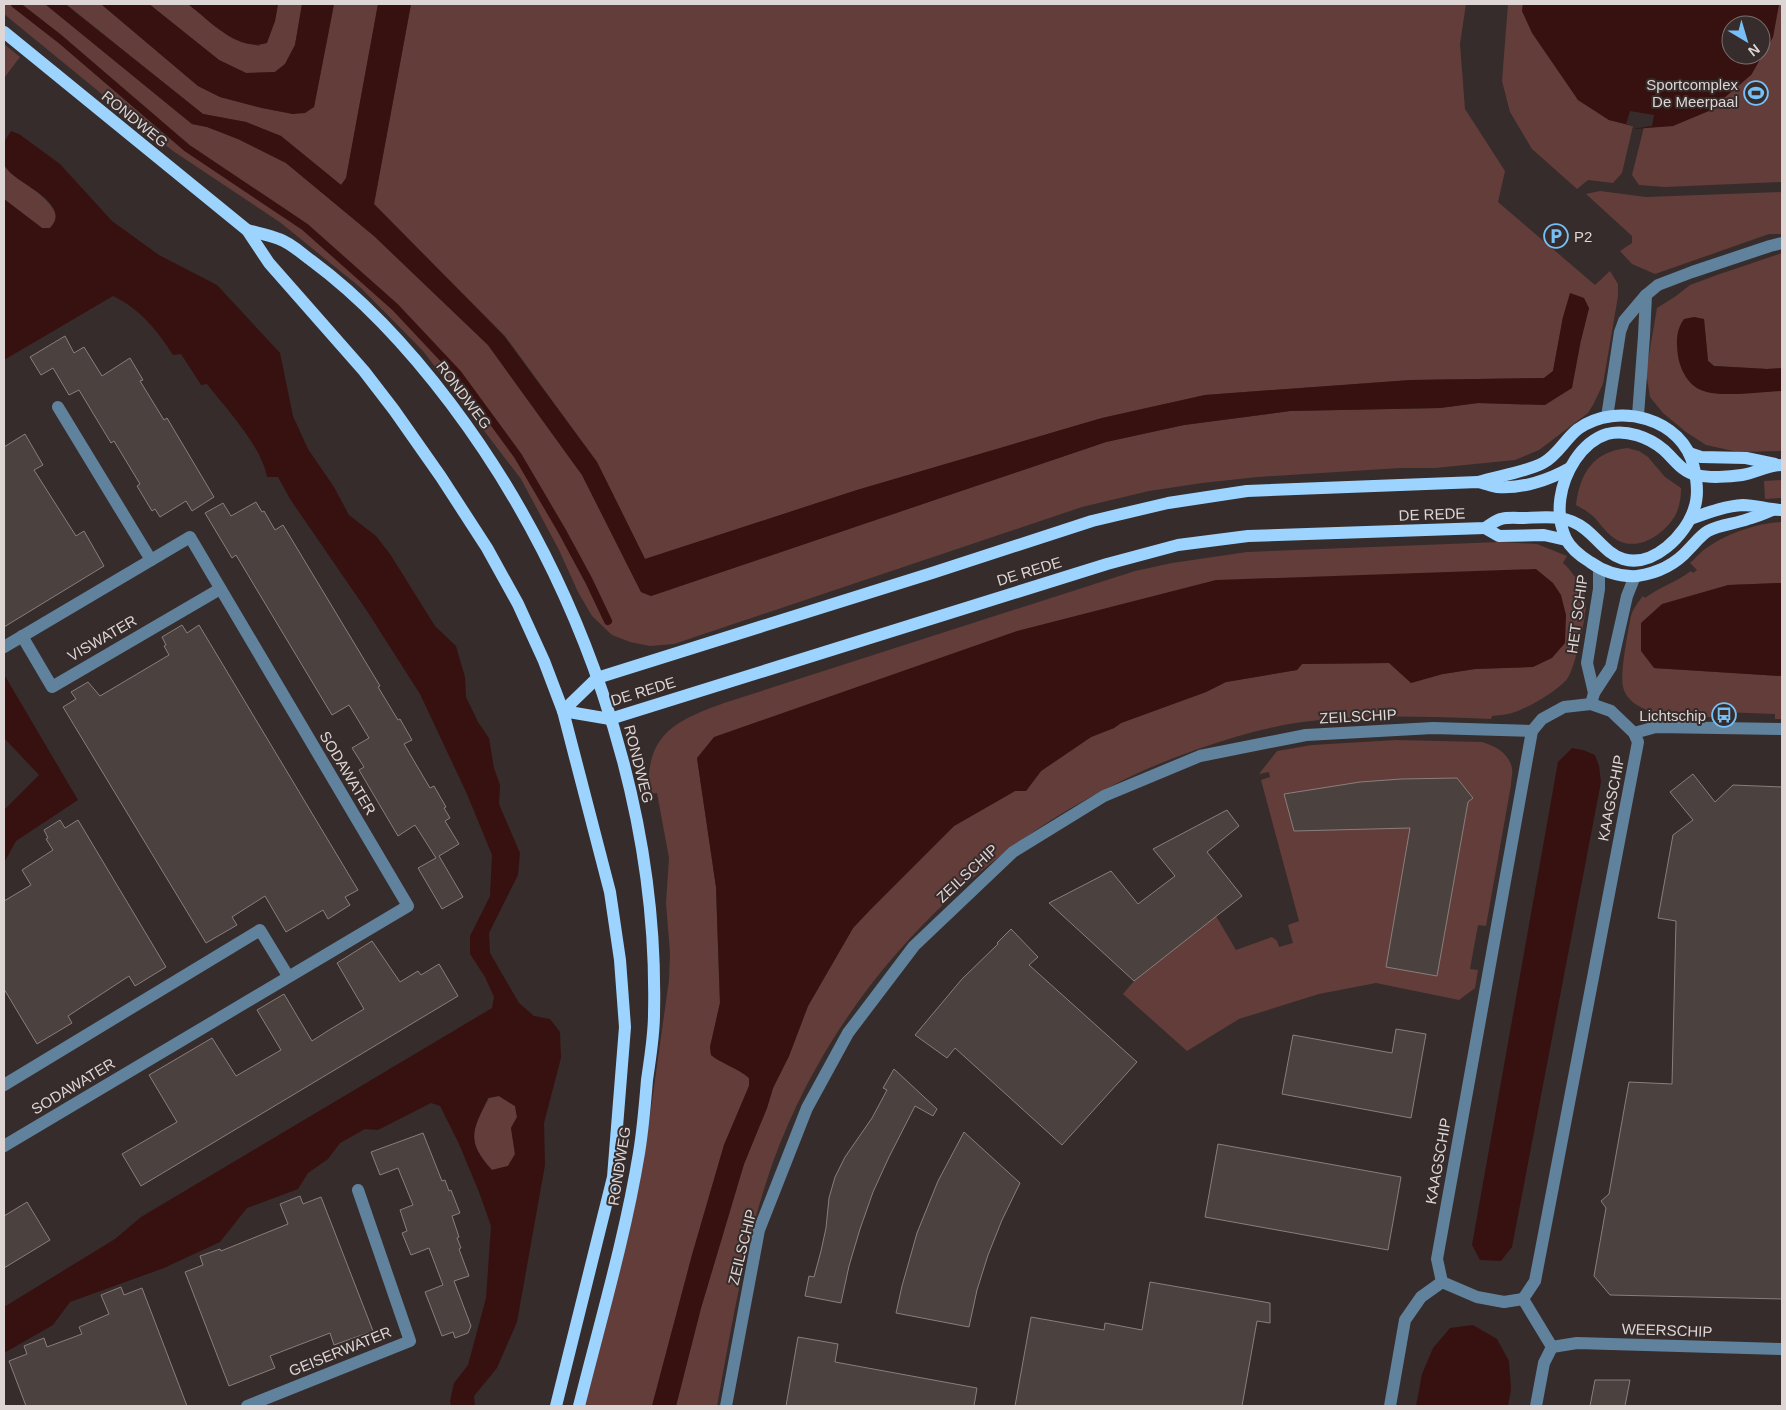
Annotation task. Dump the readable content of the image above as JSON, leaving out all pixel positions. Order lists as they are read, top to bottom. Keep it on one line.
{"streets":{"main road":["RONDWEG","DE REDE"],"street":["HET SCHIP","VISWATER","ZEILSCHIP","SODAWATER","KAAGSCHIP","WEERSCHIP","GEISERWATER"]},"crossings":[["RONDWEG","DE REDE"],["VISWATER","SODAWATER"],["ZEILSCHIP","KAAGSCHIP"]],"places":{"sports":["Sportcomplex De Meerpaal"],"parking":["P2"],"bus stop":["Lichtschip"]},"north":"bottom right"}
